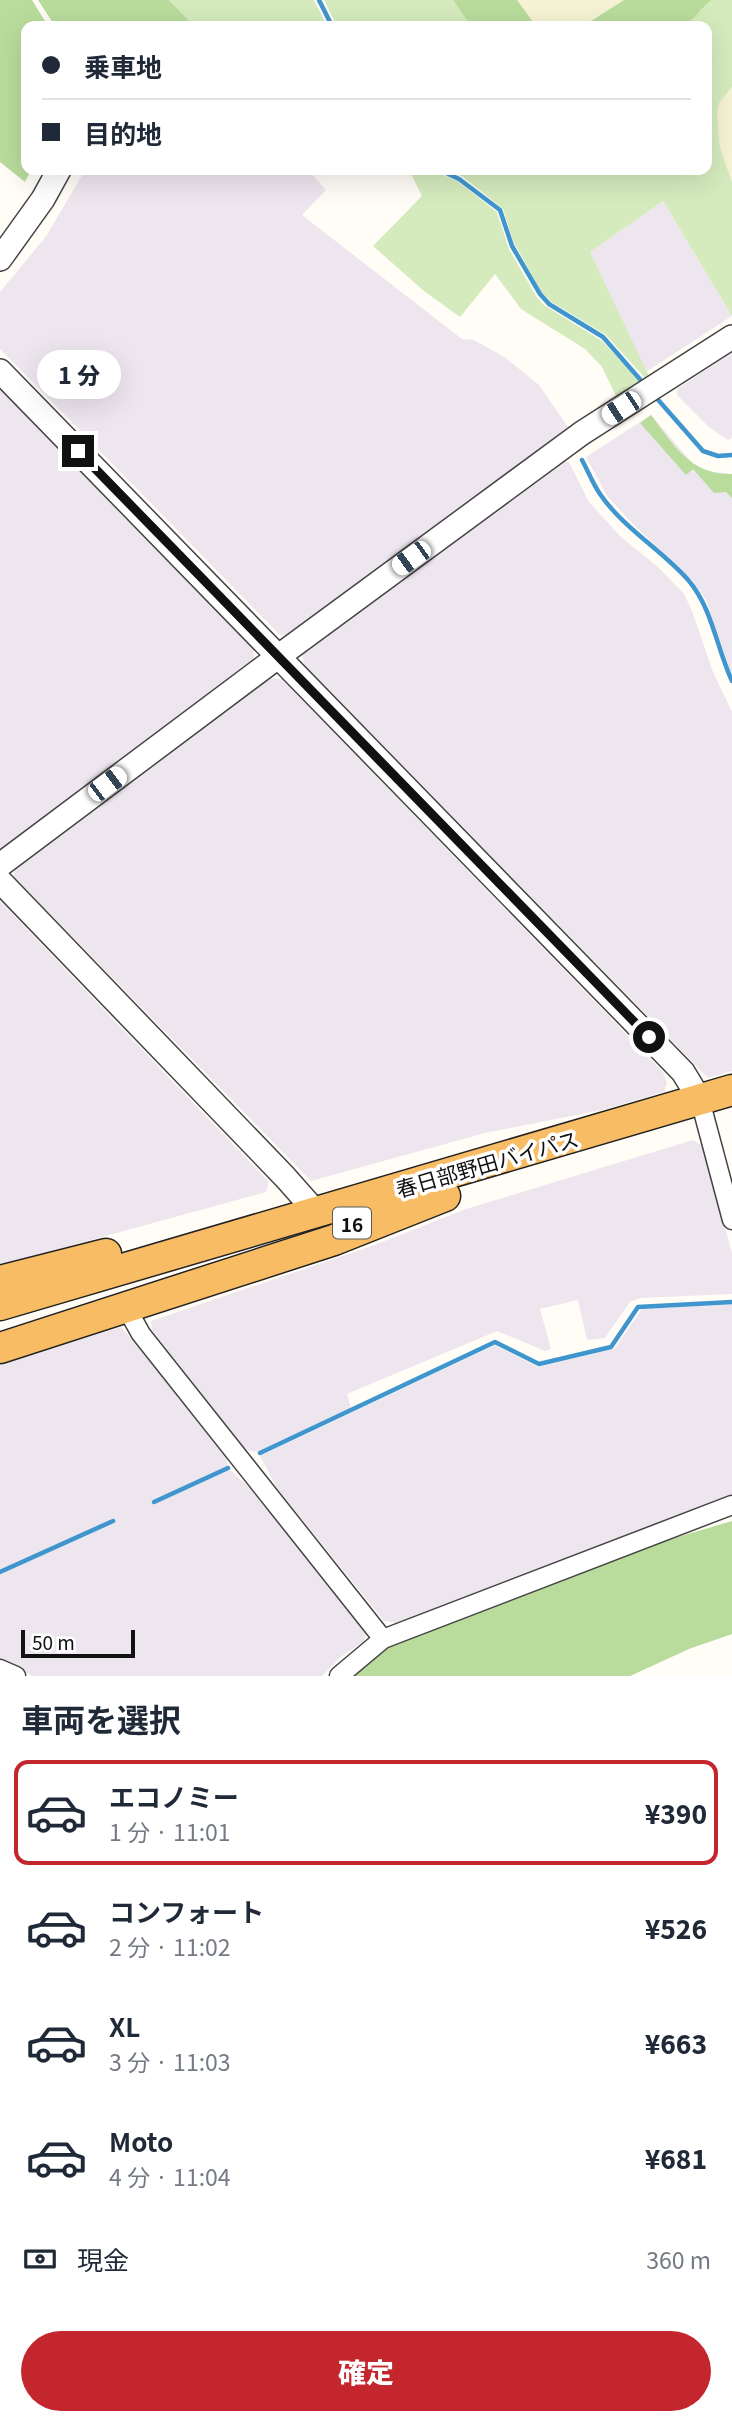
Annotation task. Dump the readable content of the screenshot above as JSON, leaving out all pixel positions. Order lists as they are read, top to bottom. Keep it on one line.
{"streets":{"highway":["春日部野田バイパス","16"]},"crossings":[["春日部野田バイパス","16"]],"scale_bar":"50 m","page":{"banner":["乗車地","目的地"],"bubble":"1 分","scale":"50 m","heading":"車両を選択","list":[{"name":"エコノミー","note":"1 分 · 11:01","value":"¥390"},{"name":"コンフォート","note":"2 分 · 11:02","value":"¥526"},{"name":"XL","note":"3 分 · 11:03","value":"¥663"},{"name":"Moto","note":"4 分 · 11:04","value":"¥681"}],"pay":["現金","360 m"],"buttons":"確定"}}
